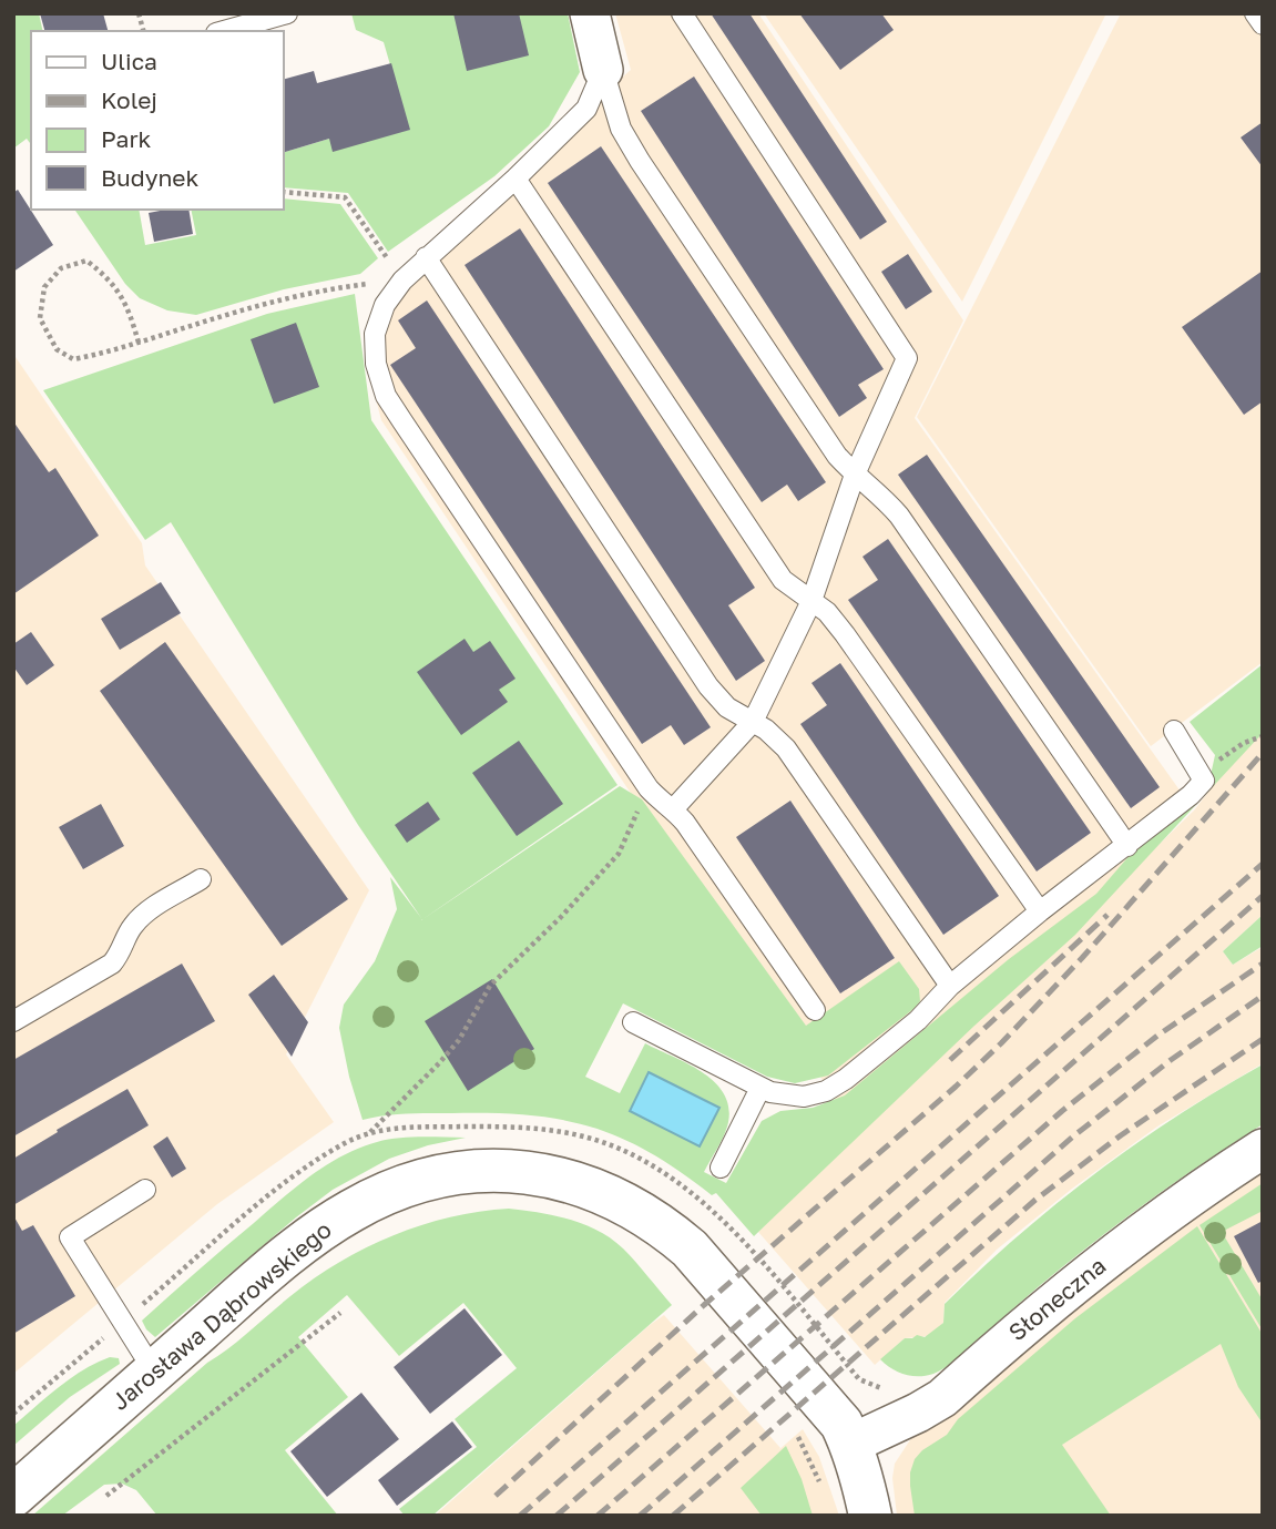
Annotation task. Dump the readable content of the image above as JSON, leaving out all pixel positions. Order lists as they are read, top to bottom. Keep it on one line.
{"streets":{"street":["Słoneczna","Jarosława Dąbrowskiego"]},"crossings":[["Słoneczna","Jarosława Dąbrowskiego"]],"legend":["Ulica","Kolej","Park","Budynek"]}
